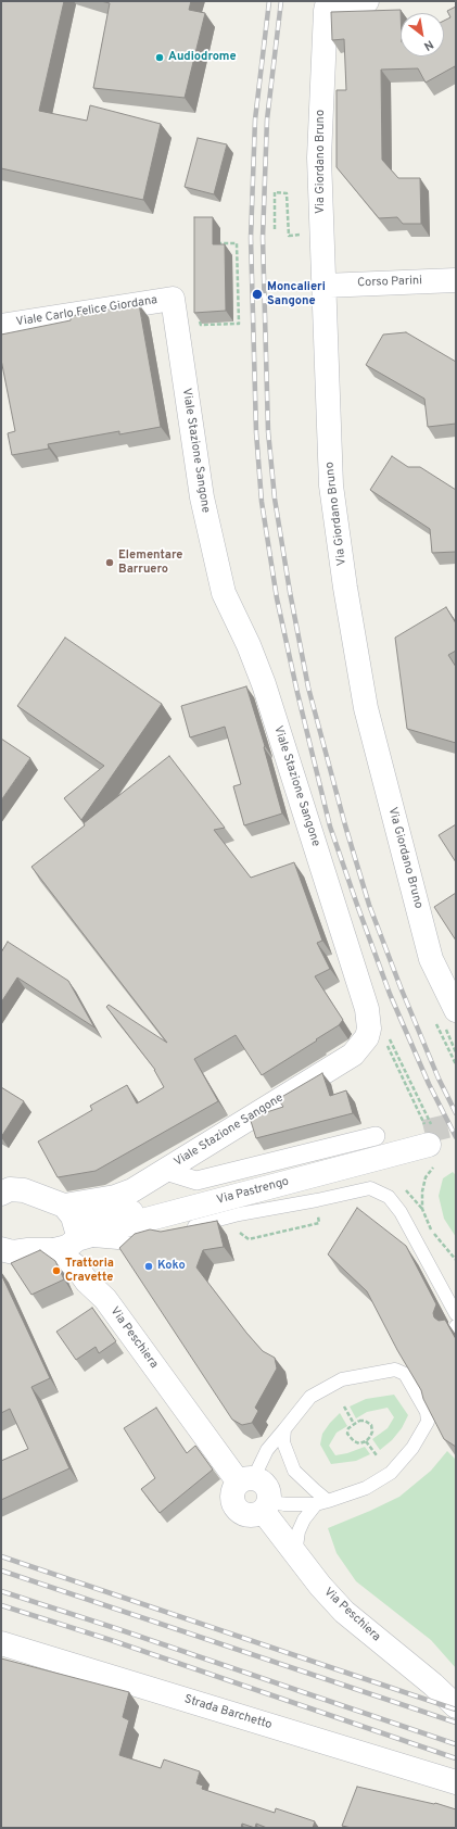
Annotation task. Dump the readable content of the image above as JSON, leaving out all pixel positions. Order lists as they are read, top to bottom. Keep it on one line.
{"streets":{"street":["Via Giordano Bruno","Corso Parini","Viale Carlo Felice Giordana","Viale Stazione Sangone","Via Pastrengo","Via Peschiera","Strada Barchetto"]},"crossings":[["Via Giordano Bruno","Corso Parini"],["Viale Carlo Felice Giordana","Viale Stazione Sangone"],["Viale Stazione Sangone","Via Pastrengo"],["Viale Stazione Sangone","Via Peschiera"],["Via Pastrengo","Via Peschiera"]],"places":["Audiodrome","Moncalieri Sangone","Elementare Barruero","Koko","Trattoria Cravette"],"north":"bottom right"}
